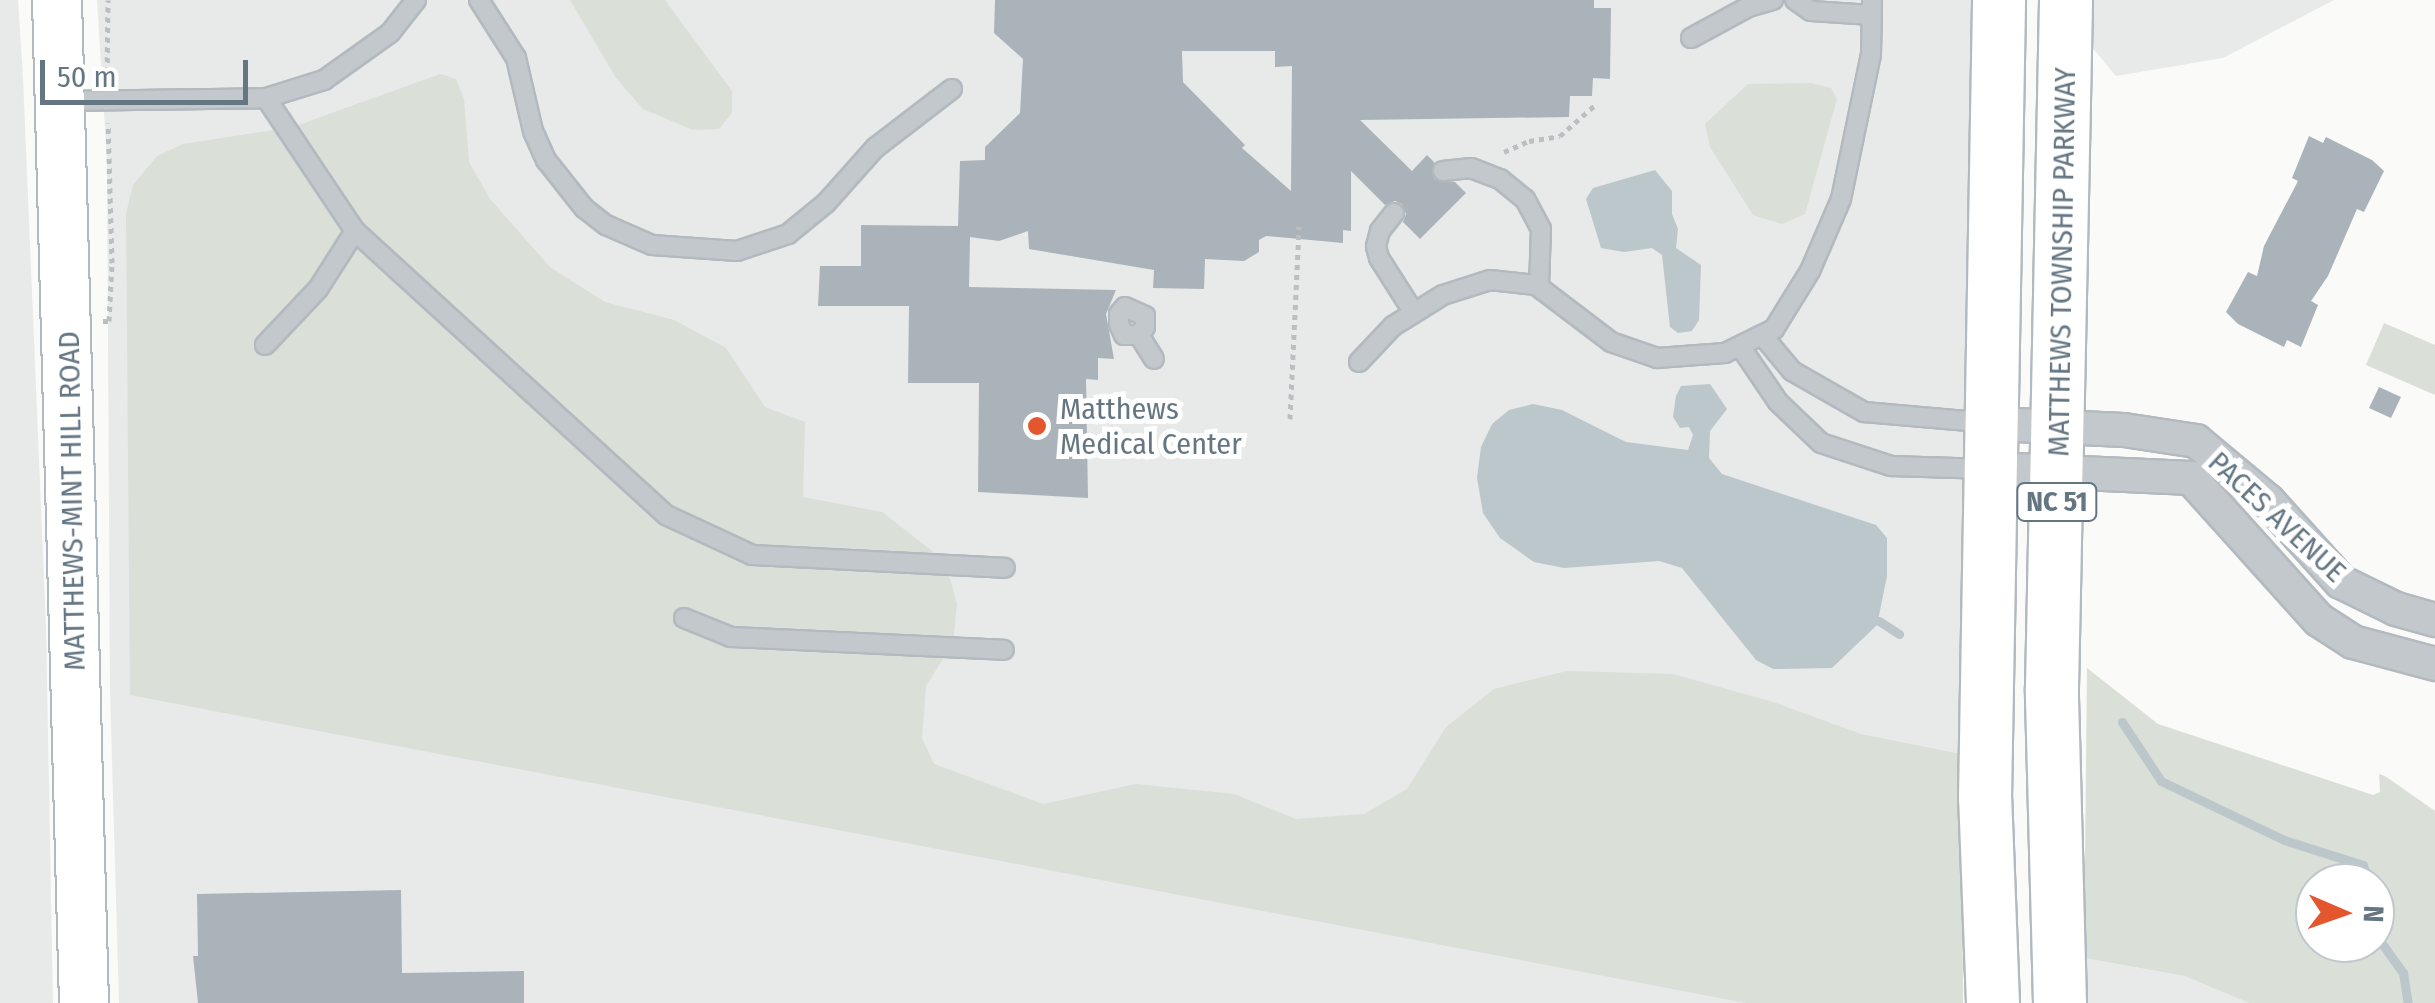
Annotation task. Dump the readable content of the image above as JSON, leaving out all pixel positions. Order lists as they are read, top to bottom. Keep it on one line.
{"streets":{"main road":["MATTHEWS TOWNSHIP PARKWAY","MATTHEWS-MINT HILL ROAD","NC 51"],"street":["PACES AVENUE"]},"crossings":[["MATTHEWS TOWNSHIP PARKWAY","PACES AVENUE"],["NC 51","PACES AVENUE"]],"places":["Matthews Medical Center"],"scale_bar":"50 m","north":"right"}
